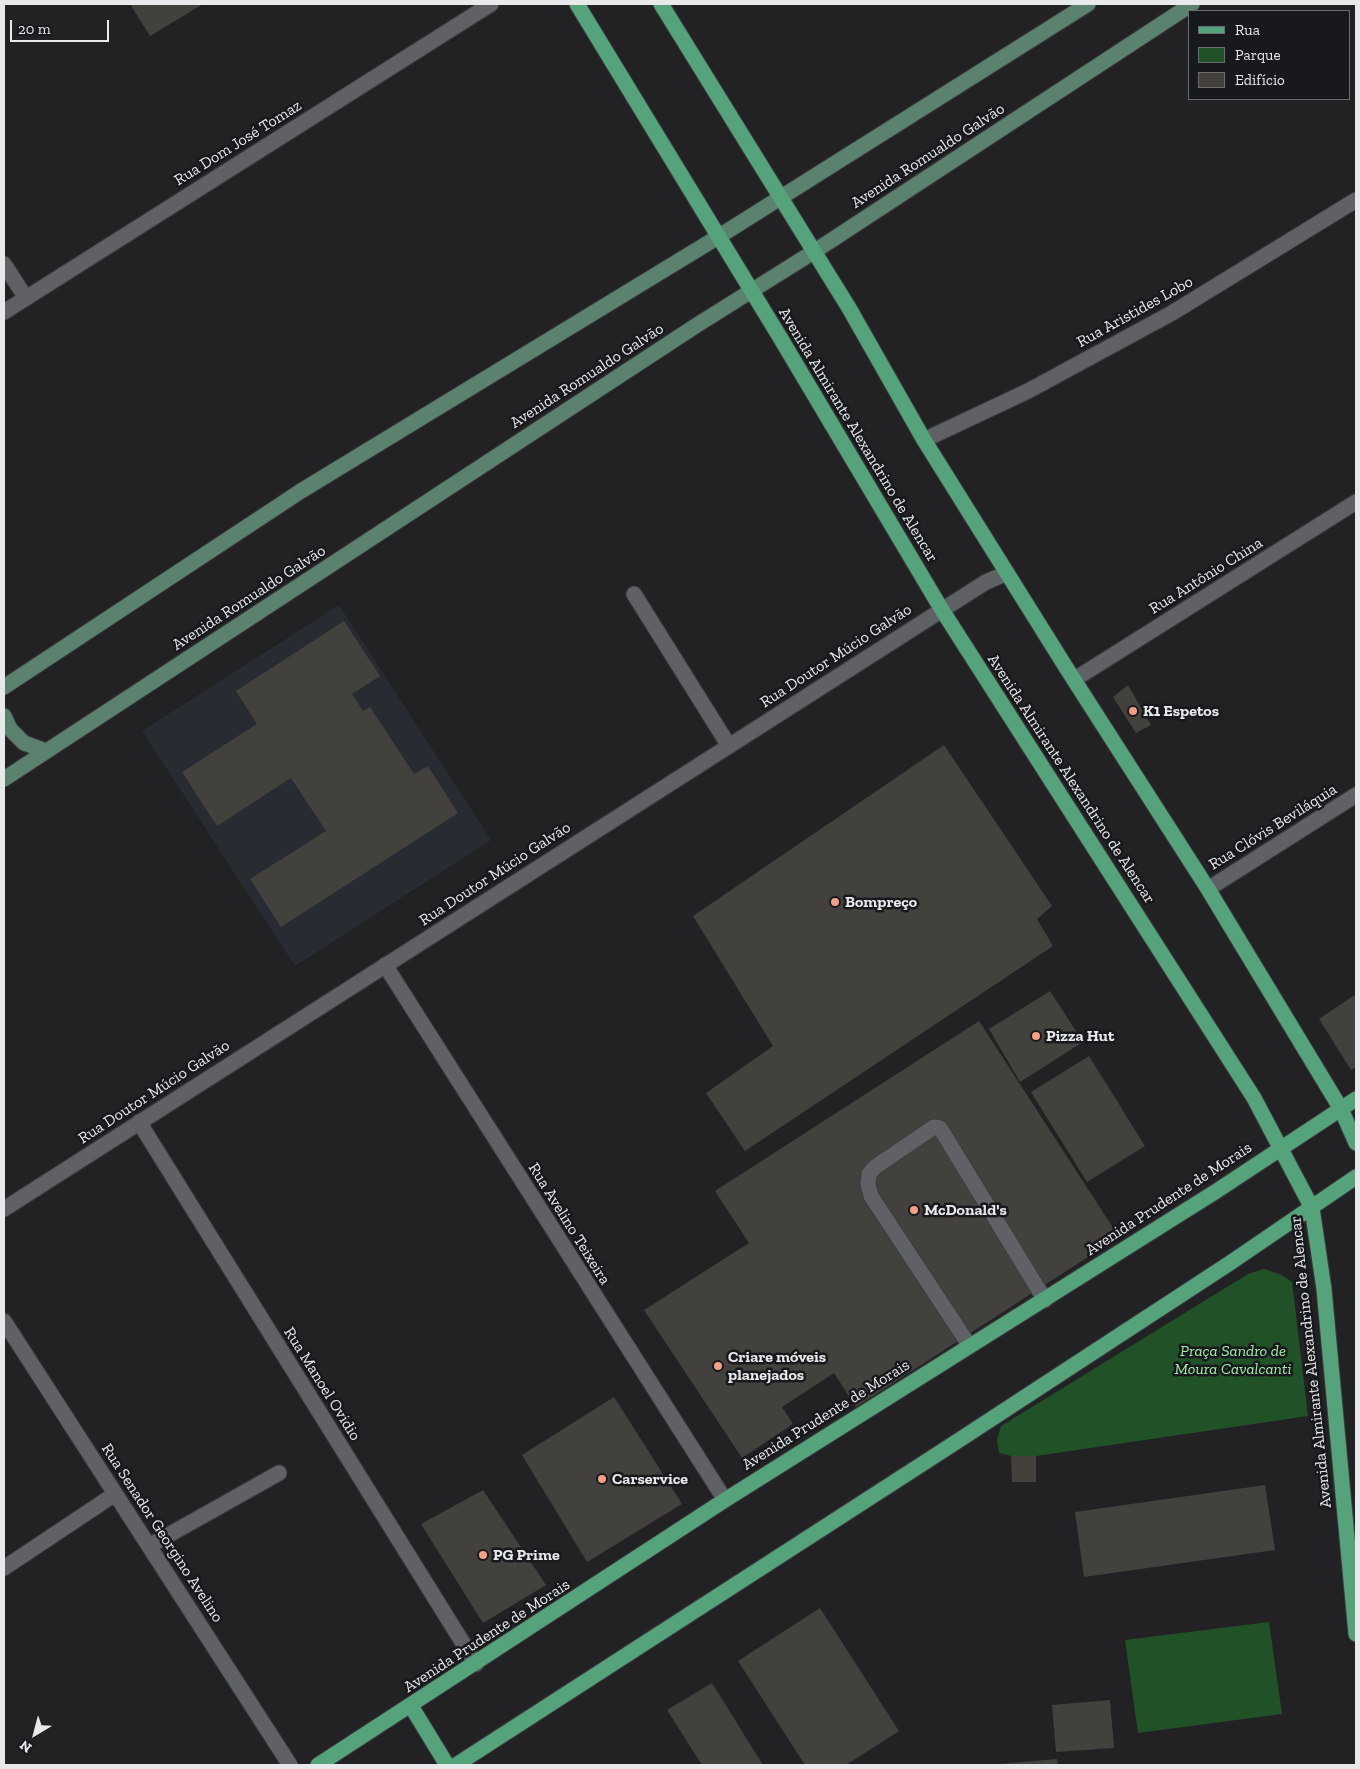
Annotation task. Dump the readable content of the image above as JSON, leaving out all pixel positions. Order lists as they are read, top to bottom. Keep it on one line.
{"streets":{"main road":["Avenida Romualdo Galvão","Avenida Almirante Alexandrino de Alencar","Avenida Prudente de Morais"],"street":["Rua Dom José Tomaz","Rua Aristides Lobo","Rua Antônio China","Rua Doutor Múcio Galvão","Rua Clóvis Beviláquia","Rua Avelino Teixeira","Rua Manoel Ovidio","Rua Senador Georgino Avelino"]},"crossings":[["Avenida Romualdo Galvão","Avenida Almirante Alexandrino de Alencar"],["Avenida Almirante Alexandrino de Alencar","Rua Doutor Múcio Galvão"],["Avenida Almirante Alexandrino de Alencar","Avenida Prudente de Morais"],["Rua Doutor Múcio Galvão","Rua Avelino Teixeira"],["Rua Doutor Múcio Galvão","Rua Manoel Ovidio"],["Avenida Prudente de Morais","Rua Avelino Teixeira"],["Avenida Prudente de Morais","Rua Manoel Ovidio"]],"parks":["Praça Sandro de Moura Cavalcanti"],"places":["K1 Espetos","Bompreço","Pizza Hut","McDonald's","Criare móveis planejados","Carservice","PG Prime"],"legend":["Rua","Parque","Edifício"],"scale_bar":"20 m","north":"bottom left"}
